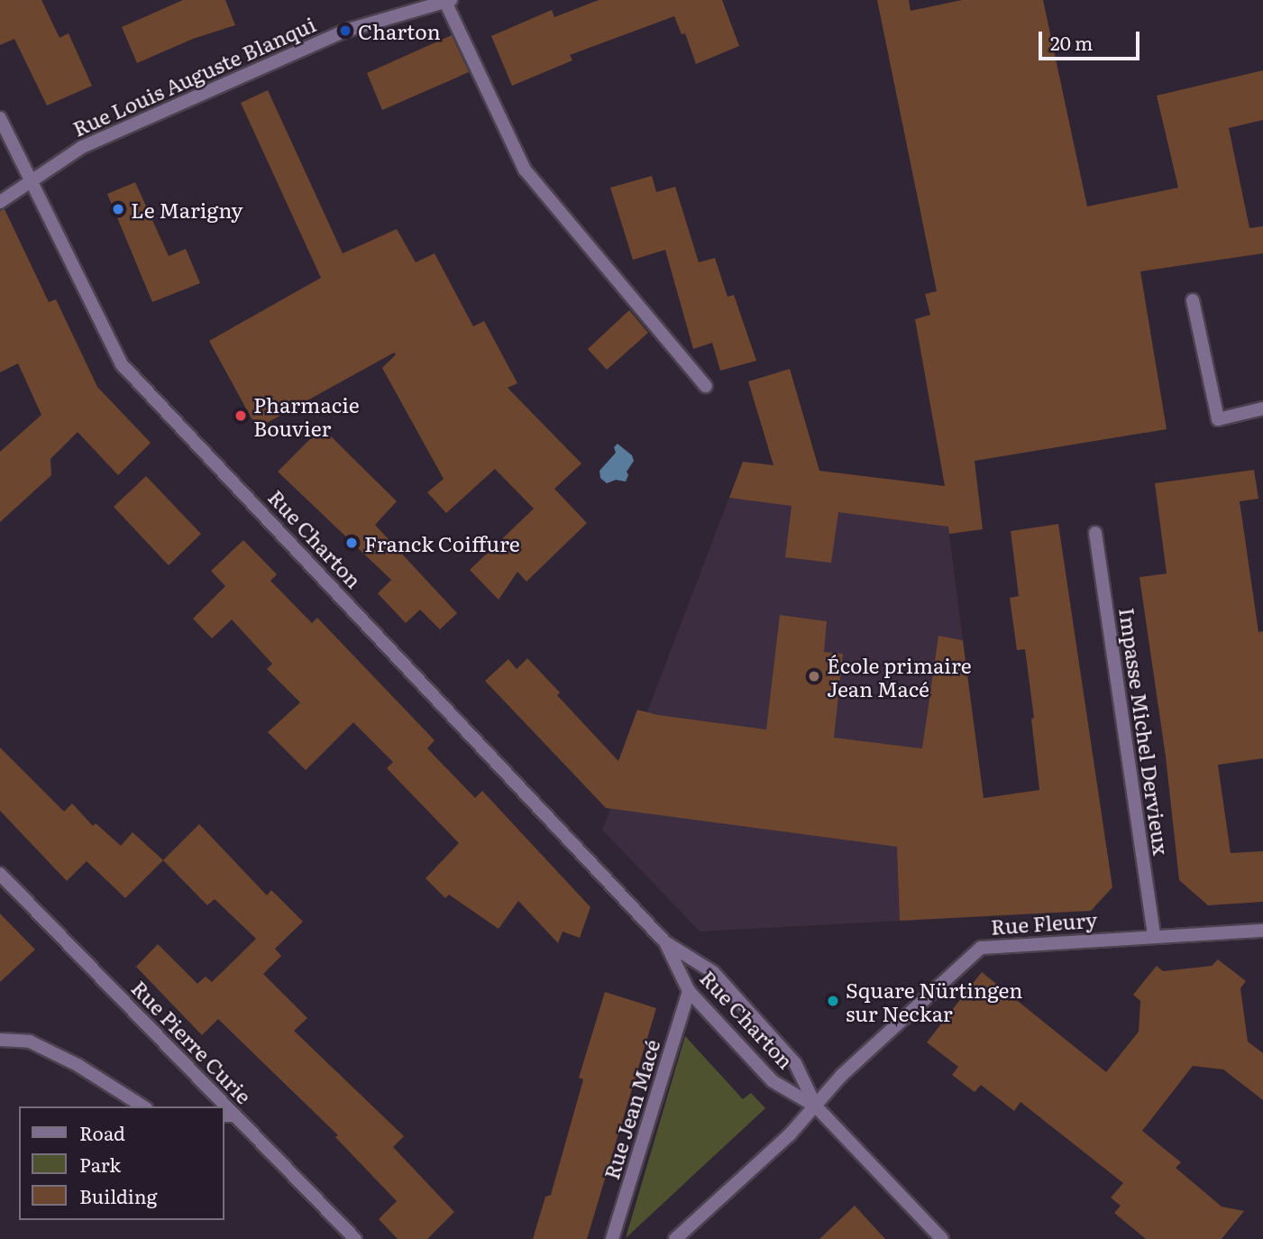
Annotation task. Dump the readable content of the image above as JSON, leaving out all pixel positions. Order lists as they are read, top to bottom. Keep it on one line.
{"streets":{"street":["Rue Louis Auguste Blanqui","Rue Charton","Impasse Michel Dervieux","Rue Fleury","Rue Pierre Curie","Rue Jean Macé"]},"crossings":[["Rue Louis Auguste Blanqui","Rue Charton"],["Rue Charton","Rue Fleury"],["Rue Charton","Rue Jean Macé"],["Impasse Michel Dervieux","Rue Fleury"]],"places":["Charton","Le Marigny","Pharmacie Bouvier","Franck Coiffure","École primaire Jean Macé","Square Nürtingen sur Neckar"],"legend":["Road","Park","Building"],"scale_bar":"20 m"}
